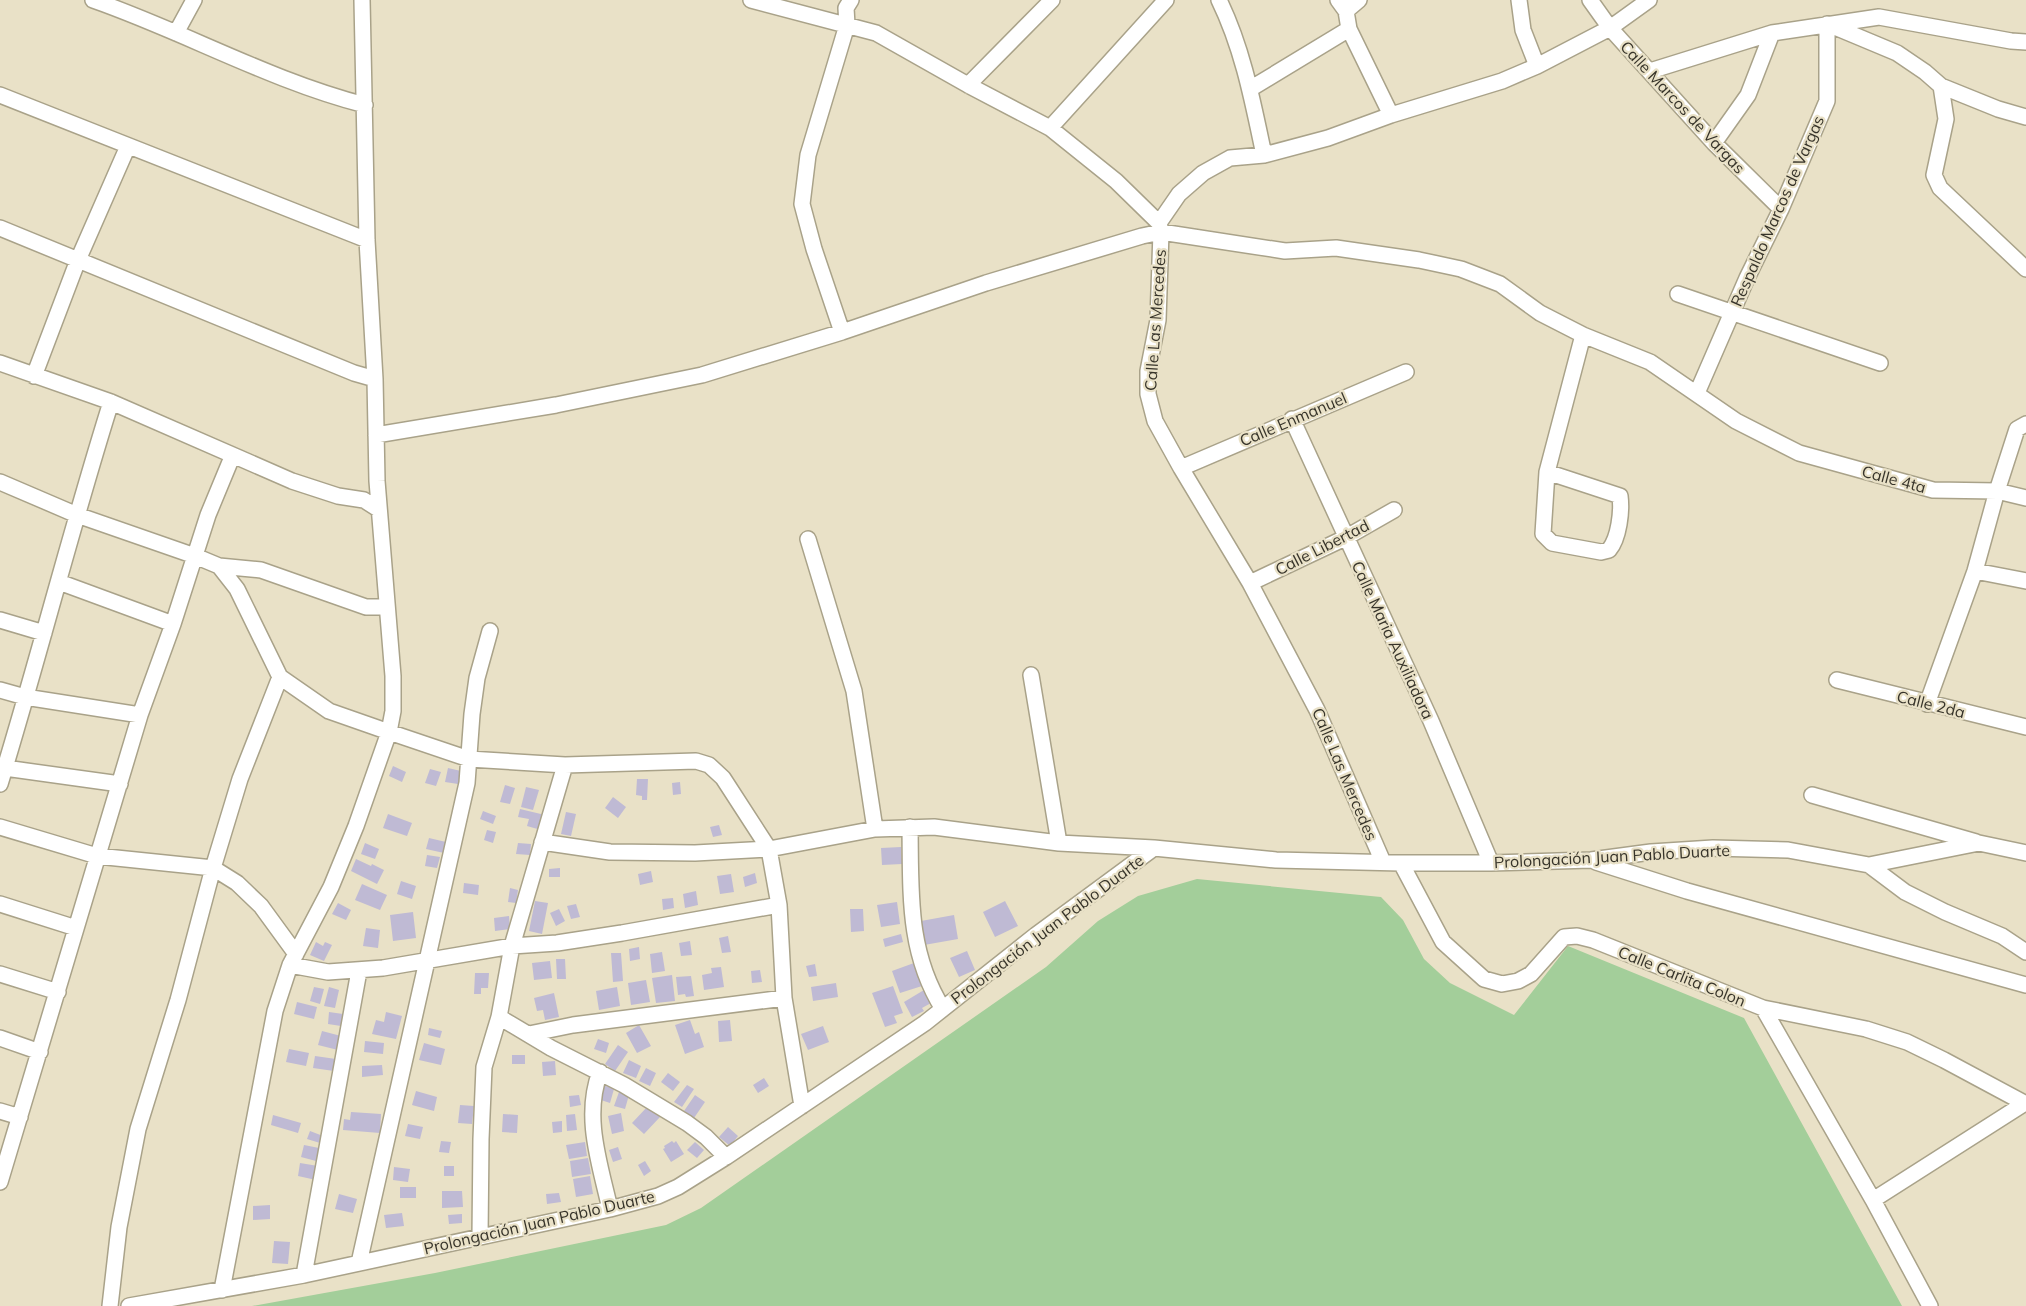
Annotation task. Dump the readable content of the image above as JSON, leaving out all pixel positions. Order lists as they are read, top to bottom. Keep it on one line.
{"streets":{"street":["Calle Marcos de Vargas","Respaldo Marcos de Vargas","Calle Las Mercedes","Calle Enmanuel","Calle 4ta","Calle Libertad","Calle Maria Auxiliadora","Calle 2da","Prolongación Juan Pablo Duarte","Calle Carlita Colon"]},"crossings":[["Calle Marcos de Vargas","Respaldo Marcos de Vargas"],["Respaldo Marcos de Vargas","Calle 4ta"],["Calle Las Mercedes","Calle Enmanuel"],["Calle Las Mercedes","Calle 4ta"],["Calle Las Mercedes","Calle Libertad"],["Calle Las Mercedes","Prolongación Juan Pablo Duarte"],["Calle Enmanuel","Calle Maria Auxiliadora"],["Calle Libertad","Calle Maria Auxiliadora"],["Calle Maria Auxiliadora","Prolongación Juan Pablo Duarte"],["Prolongación Juan Pablo Duarte","Calle Carlita Colon"]]}
